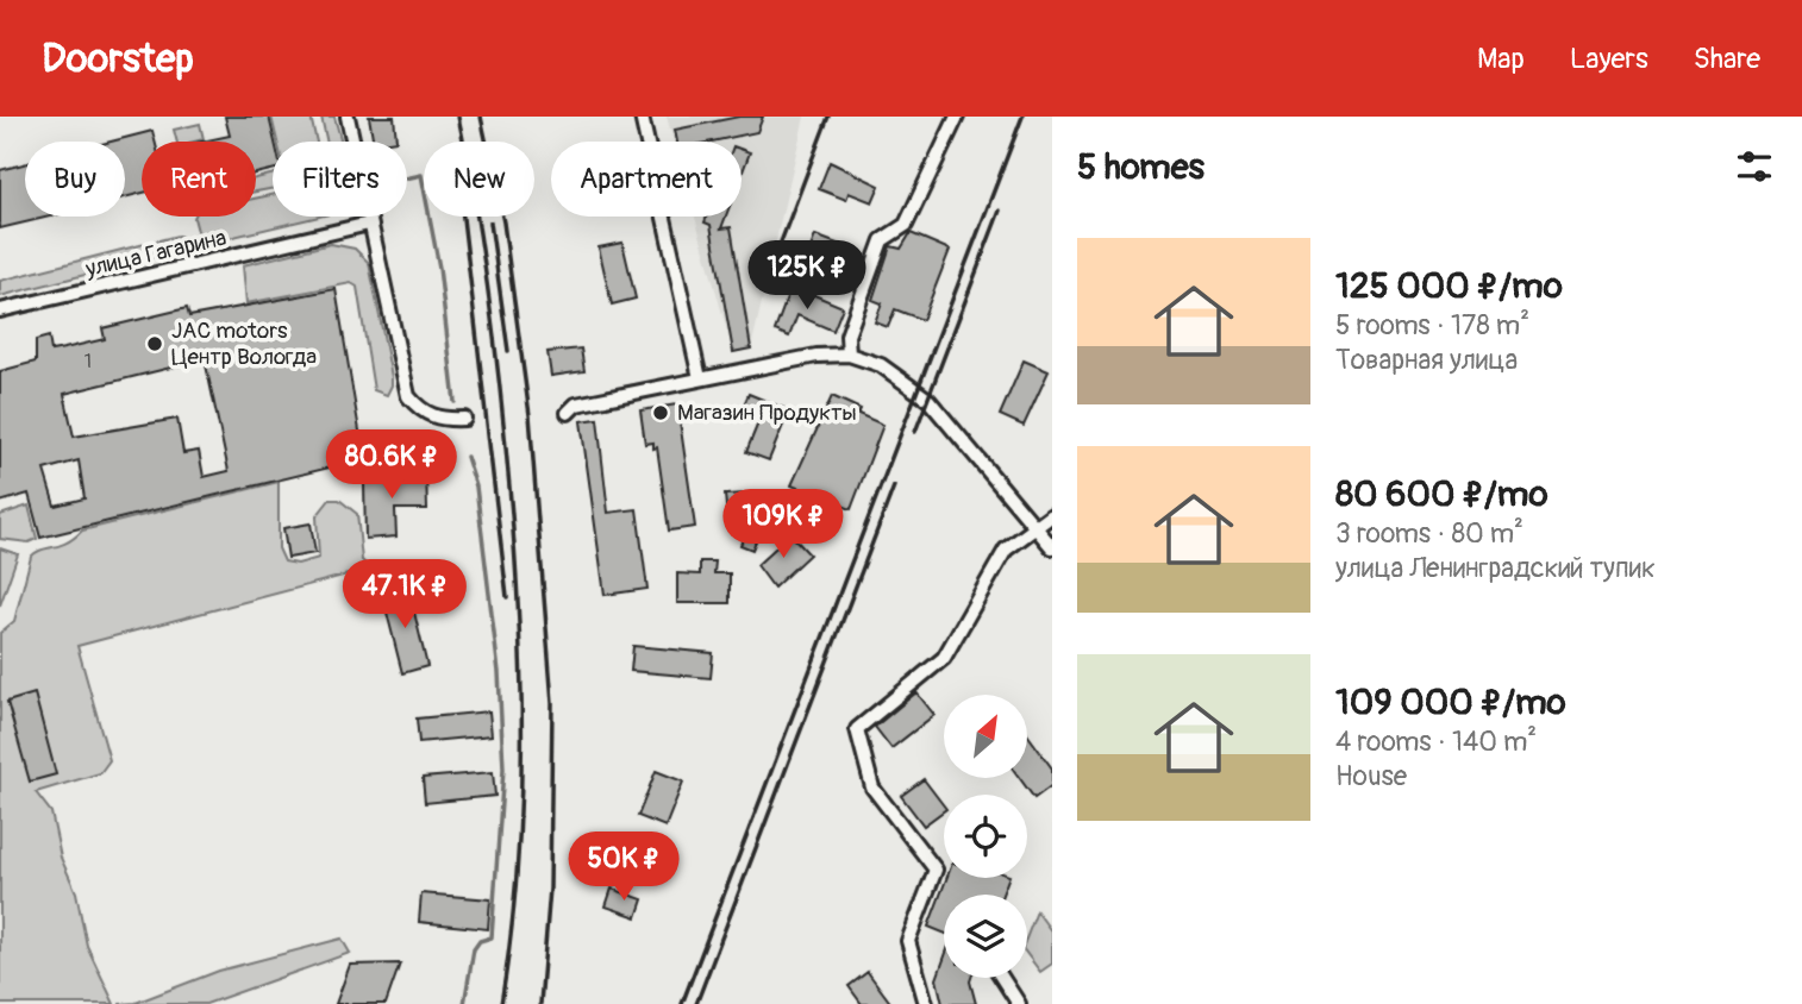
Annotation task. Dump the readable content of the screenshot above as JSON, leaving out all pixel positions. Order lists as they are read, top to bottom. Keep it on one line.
{"streets":{"street":["улица Гагарина"]},"places":["JAC motors Центр Вологда","Магазин Продукты"],"house_numbers":["1"],"north":"top right","page":{"header":"Doorstep","nav":["Map","Layers","Share"],"heading":"5 homes","chip":["Buy","Rent","Filters","New","Apartment"],"list":[{"name":"125 000 ₽/mo","note":"5 rooms · 178 m² · Товарная улица"},{"name":"80 600 ₽/mo","note":"3 rooms · 80 m² · улица Ленинградский тупик"},{"name":"109 000 ₽/mo","note":"4 rooms · 140 m² · House"}],"price":["125K ₽","80.6K ₽","109K ₽","47.1K ₽","50K ₽"]}}
